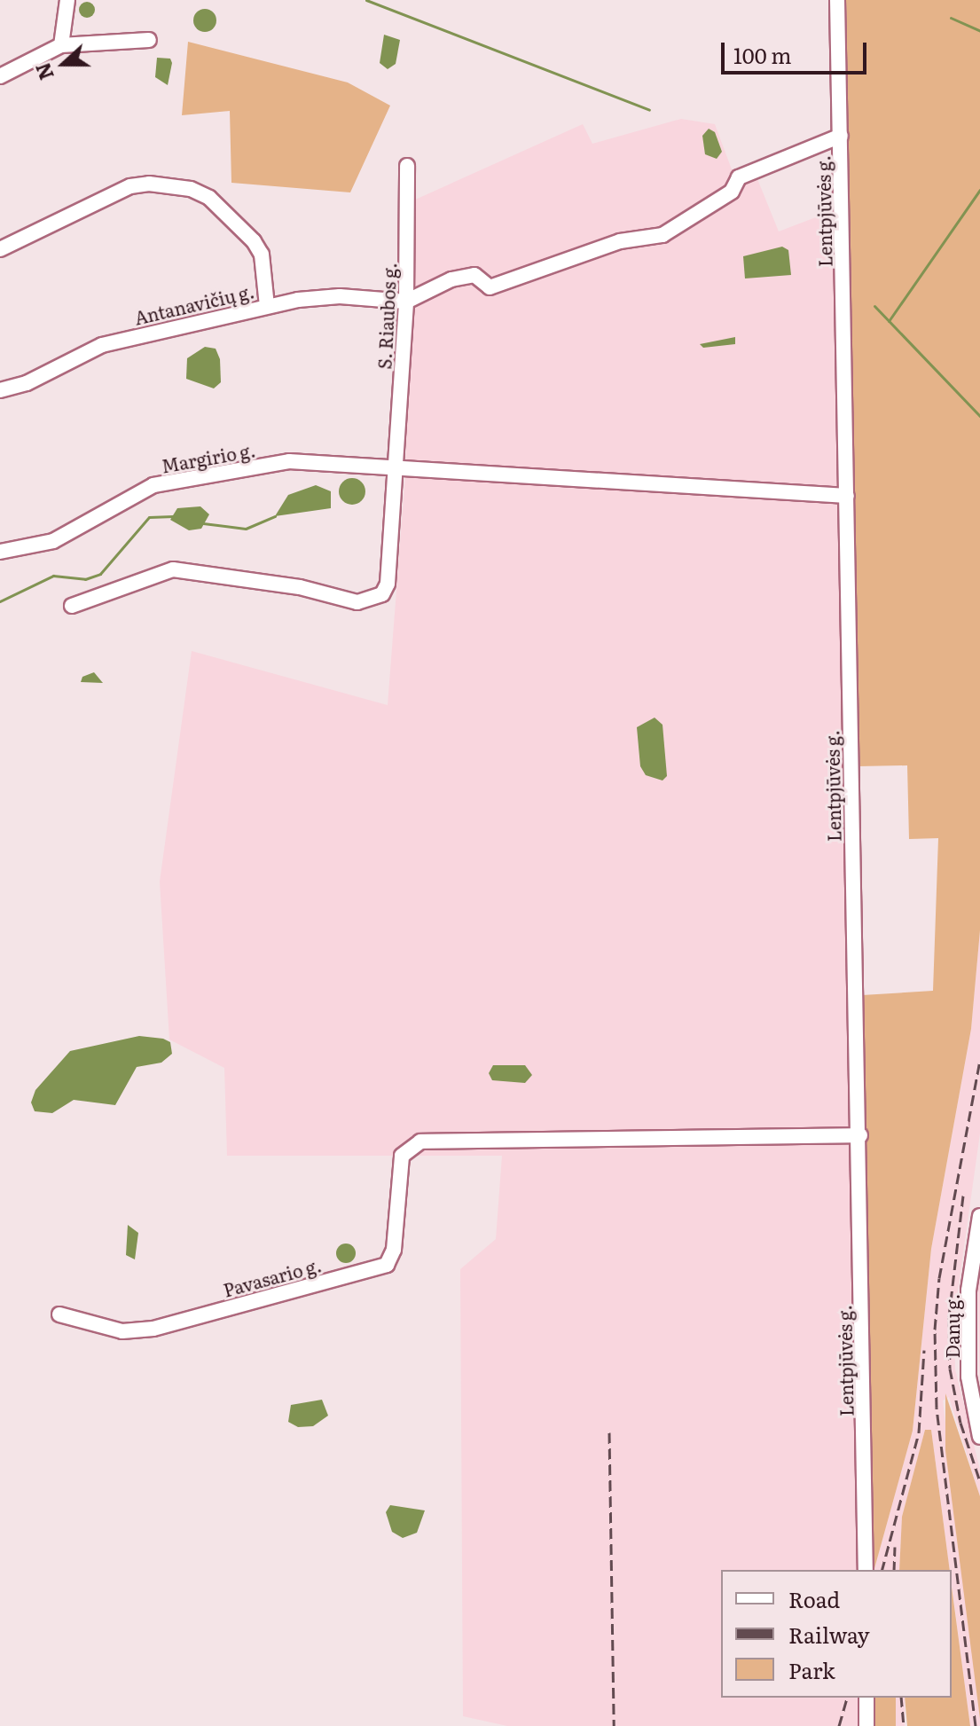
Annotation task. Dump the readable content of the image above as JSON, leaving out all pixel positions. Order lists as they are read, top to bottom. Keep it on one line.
{"streets":{"street":["Lentpjūvės g.","Antanavičių g.","S. Riaubos g.","Margirio g.","Pavasario g.","Danų g."]},"crossings":[["Lentpjūvės g.","Margirio g."],["Lentpjūvės g.","Pavasario g."],["Antanavičių g.","S. Riaubos g."],["S. Riaubos g.","Margirio g."]],"legend":["Road","Railway","Park"],"scale_bar":"100 m","north":"left"}
